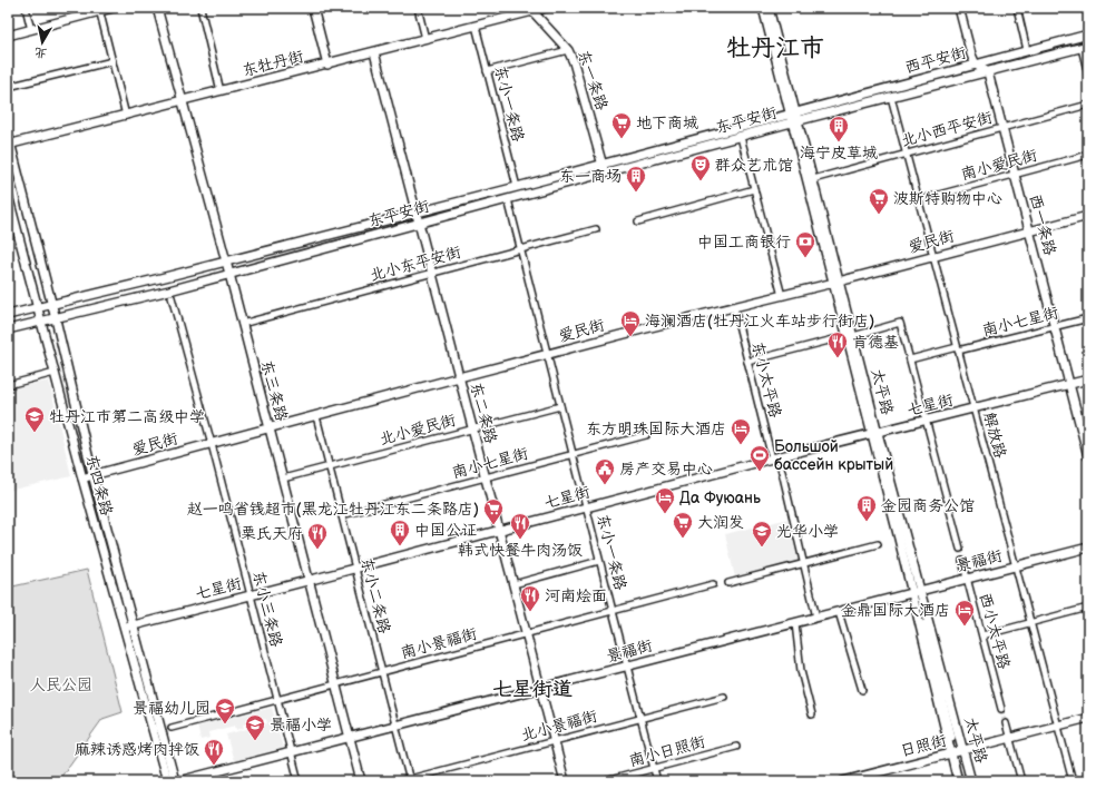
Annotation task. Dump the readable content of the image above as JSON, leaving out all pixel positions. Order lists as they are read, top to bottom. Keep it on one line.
{"streets":{"street":["西平安街","东牡丹街","东一条路","东小一条路","东平安街","北小西平安街","南小爱民街","西一条路","爱民街","北小东平安街","南小七星街","东小太平路","东三条路","太平路","七星街","东二条路","北小爱民街","解放路","东四条路","景福街","东小二条路","东小三条路","西小太平路","南小景福街","北小景福街","日照街","南小日照街"]},"crossings":[["西平安街","东平安街"],["西平安街","西一条路"],["西平安街","太平路"],["西平安街","解放路"],["东牡丹街","东一条路"],["东牡丹街","东小一条路"],["东牡丹街","东三条路"],["东牡丹街","东二条路"],["东一条路","东平安街"],["东小一条路","东平安街"],["东小一条路","爱民街"],["东小一条路","北小东平安街"],["东小一条路","南小七星街"],["东小一条路","七星街"],["东小一条路","北小爱民街"],["东小一条路","景福街"],["东小一条路","南小景福街"],["东小一条路","北小景福街"],["东小一条路","南小日照街"],["东平安街","东三条路"],["东平安街","太平路"],["东平安街","东二条路"],["东平安街","东四条路"],["北小西平安街","西一条路"],["北小西平安街","太平路"],["北小西平安街","解放路"],["南小爱民街","西一条路"],["南小爱民街","解放路"],["西一条路","爱民街"],["西一条路","南小七星街"],["西一条路","七星街"],["爱民街","东小太平路"],["爱民街","东三条路"],["爱民街","太平路"],["爱民街","东二条路"],["爱民街","解放路"],["爱民街","东四条路"],["爱民街","东小二条路"],["爱民街","东小三条路"],["北小东平安街","东三条路"],["北小东平安街","东二条路"],["南小七星街","东二条路"],["南小七星街","解放路"],["南小七星街","东小二条路"],["东小太平路","七星街"],["东小太平路","景福街"],["东三条路","七星街"],["东三条路","北小爱民街"],["东三条路","景福街"],["东三条路","南小景福街"],["太平路","七星街"],["太平路","景福街"],["太平路","日照街"],["七星街","东二条路"],["七星街","解放路"],["七星街","东四条路"],["七星街","东小二条路"],["七星街","东小三条路"],["东二条路","北小爱民街"],["东二条路","景福街"],["东二条路","南小景福街"],["东二条路","北小景福街"],["北小爱民街","东小二条路"],["解放路","景福街"],["解放路","日照街"],["景福街","东小二条路"],["景福街","东小三条路"],["景福街","西小太平路"],["东小二条路","南小景福街"],["东小二条路","北小景福街"],["东小三条路","南小景福街"]],"districts":["牡丹江市","七星街道"],"parks":["人民公园"],"places":{"supermarket":["地下商城","波斯特购物中心","赵一鸣省钱超市(黑龙江牡丹江东二条路店)","大润发"],"building":["海宁皮草城","东一商场","金园商务公馆","中国公证"],"theatre":["群众艺术馆"],"bank":["中国工商银行"],"hotel":["海澜酒店(牡丹江火车站步行街店)","东方明珠国际大酒店","Да Фуюань","金鼎国际大酒店"],"restaurant":["肯德基","韩式快餐牛肉汤饭","栗氏天府","河南烩面","麻辣诱惑烤肉拌饭"],"school or university":["牡丹江市第二高级中学","光华小学","景福幼儿园","景福小学"],"sports":["Большой бассейн крытый"],"public building":["房产交易中心"]},"north":"bottom"}
